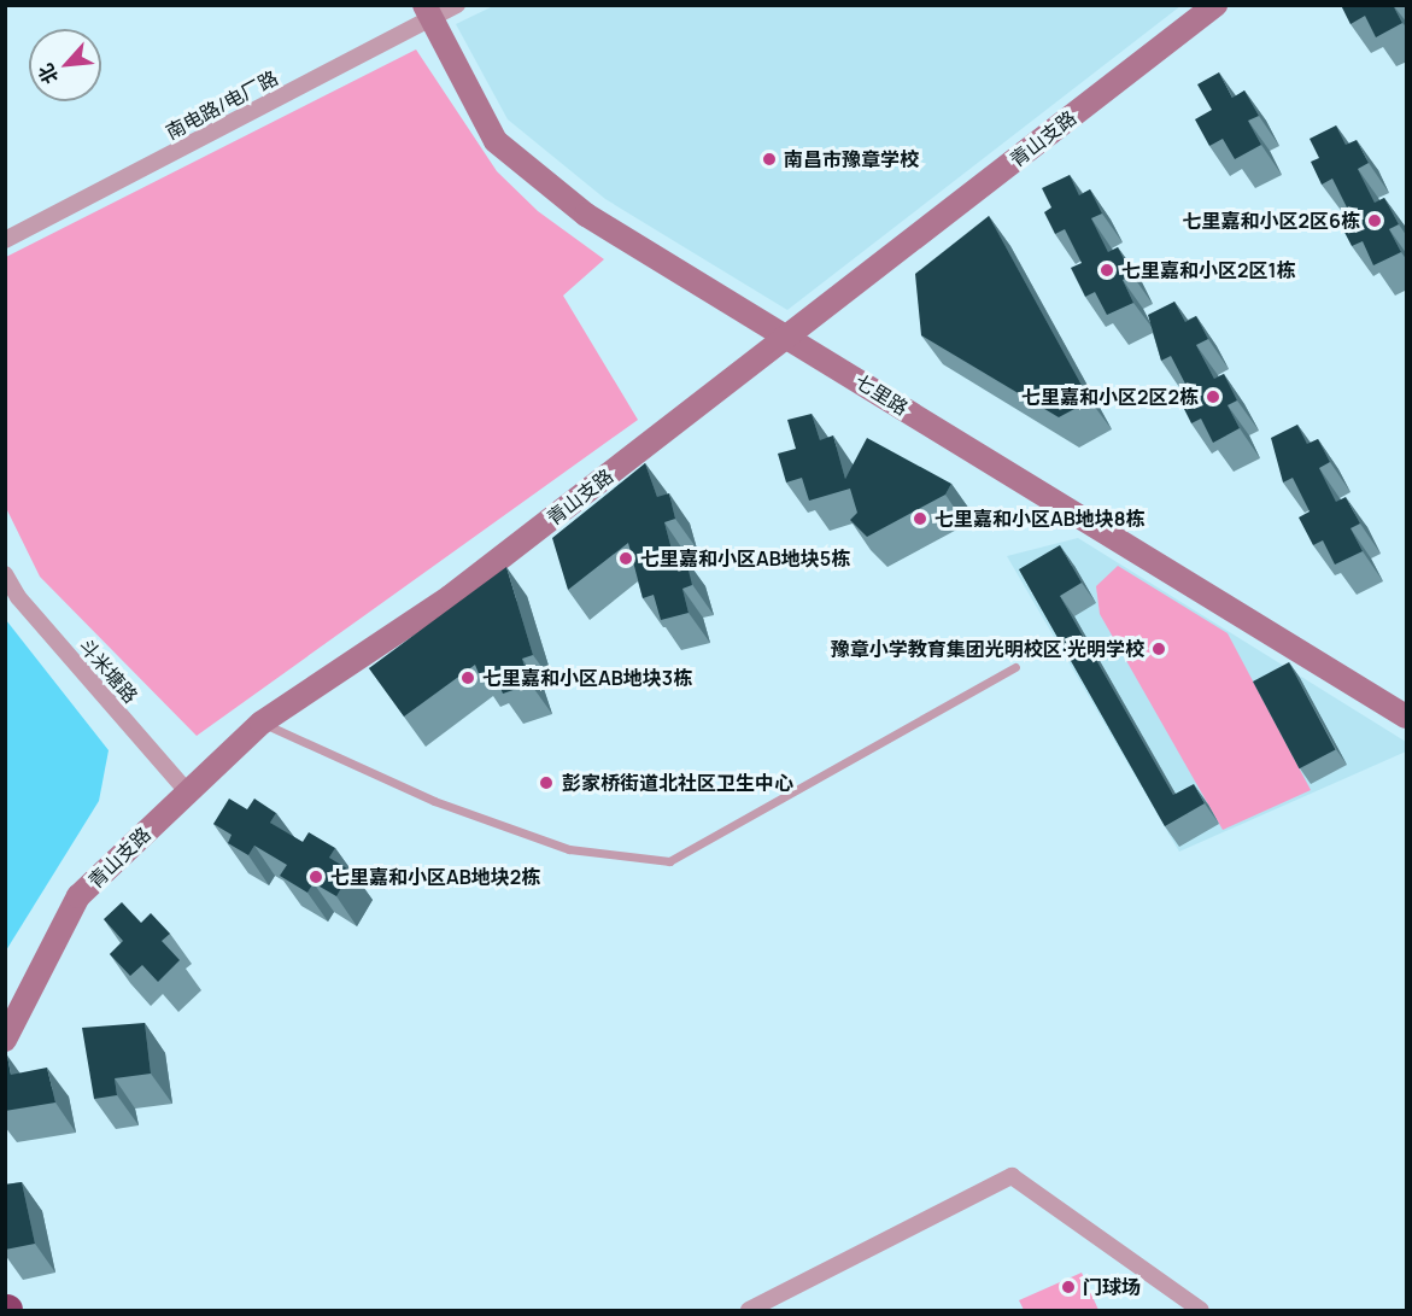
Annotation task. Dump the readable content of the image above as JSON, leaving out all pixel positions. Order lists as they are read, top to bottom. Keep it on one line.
{"streets":{"street":["南电路/电厂路","青山支路","七里路","斗米塘路"]},"crossings":[["南电路/电厂路","七里路"],["青山支路","七里路"],["青山支路","斗米塘路"]],"places":["南昌市豫章学校","七里嘉和小区2区6栋","七里嘉和小区2区1栋","七里嘉和小区2区2栋","七里嘉和小区AB地块8栋","七里嘉和小区AB地块5栋","豫章小学教育集团光明校区·光明学校","七里嘉和小区AB地块3栋","彭家桥街道北社区卫生中心","七里嘉和小区AB地块2栋","门球场"],"north":"bottom left"}
